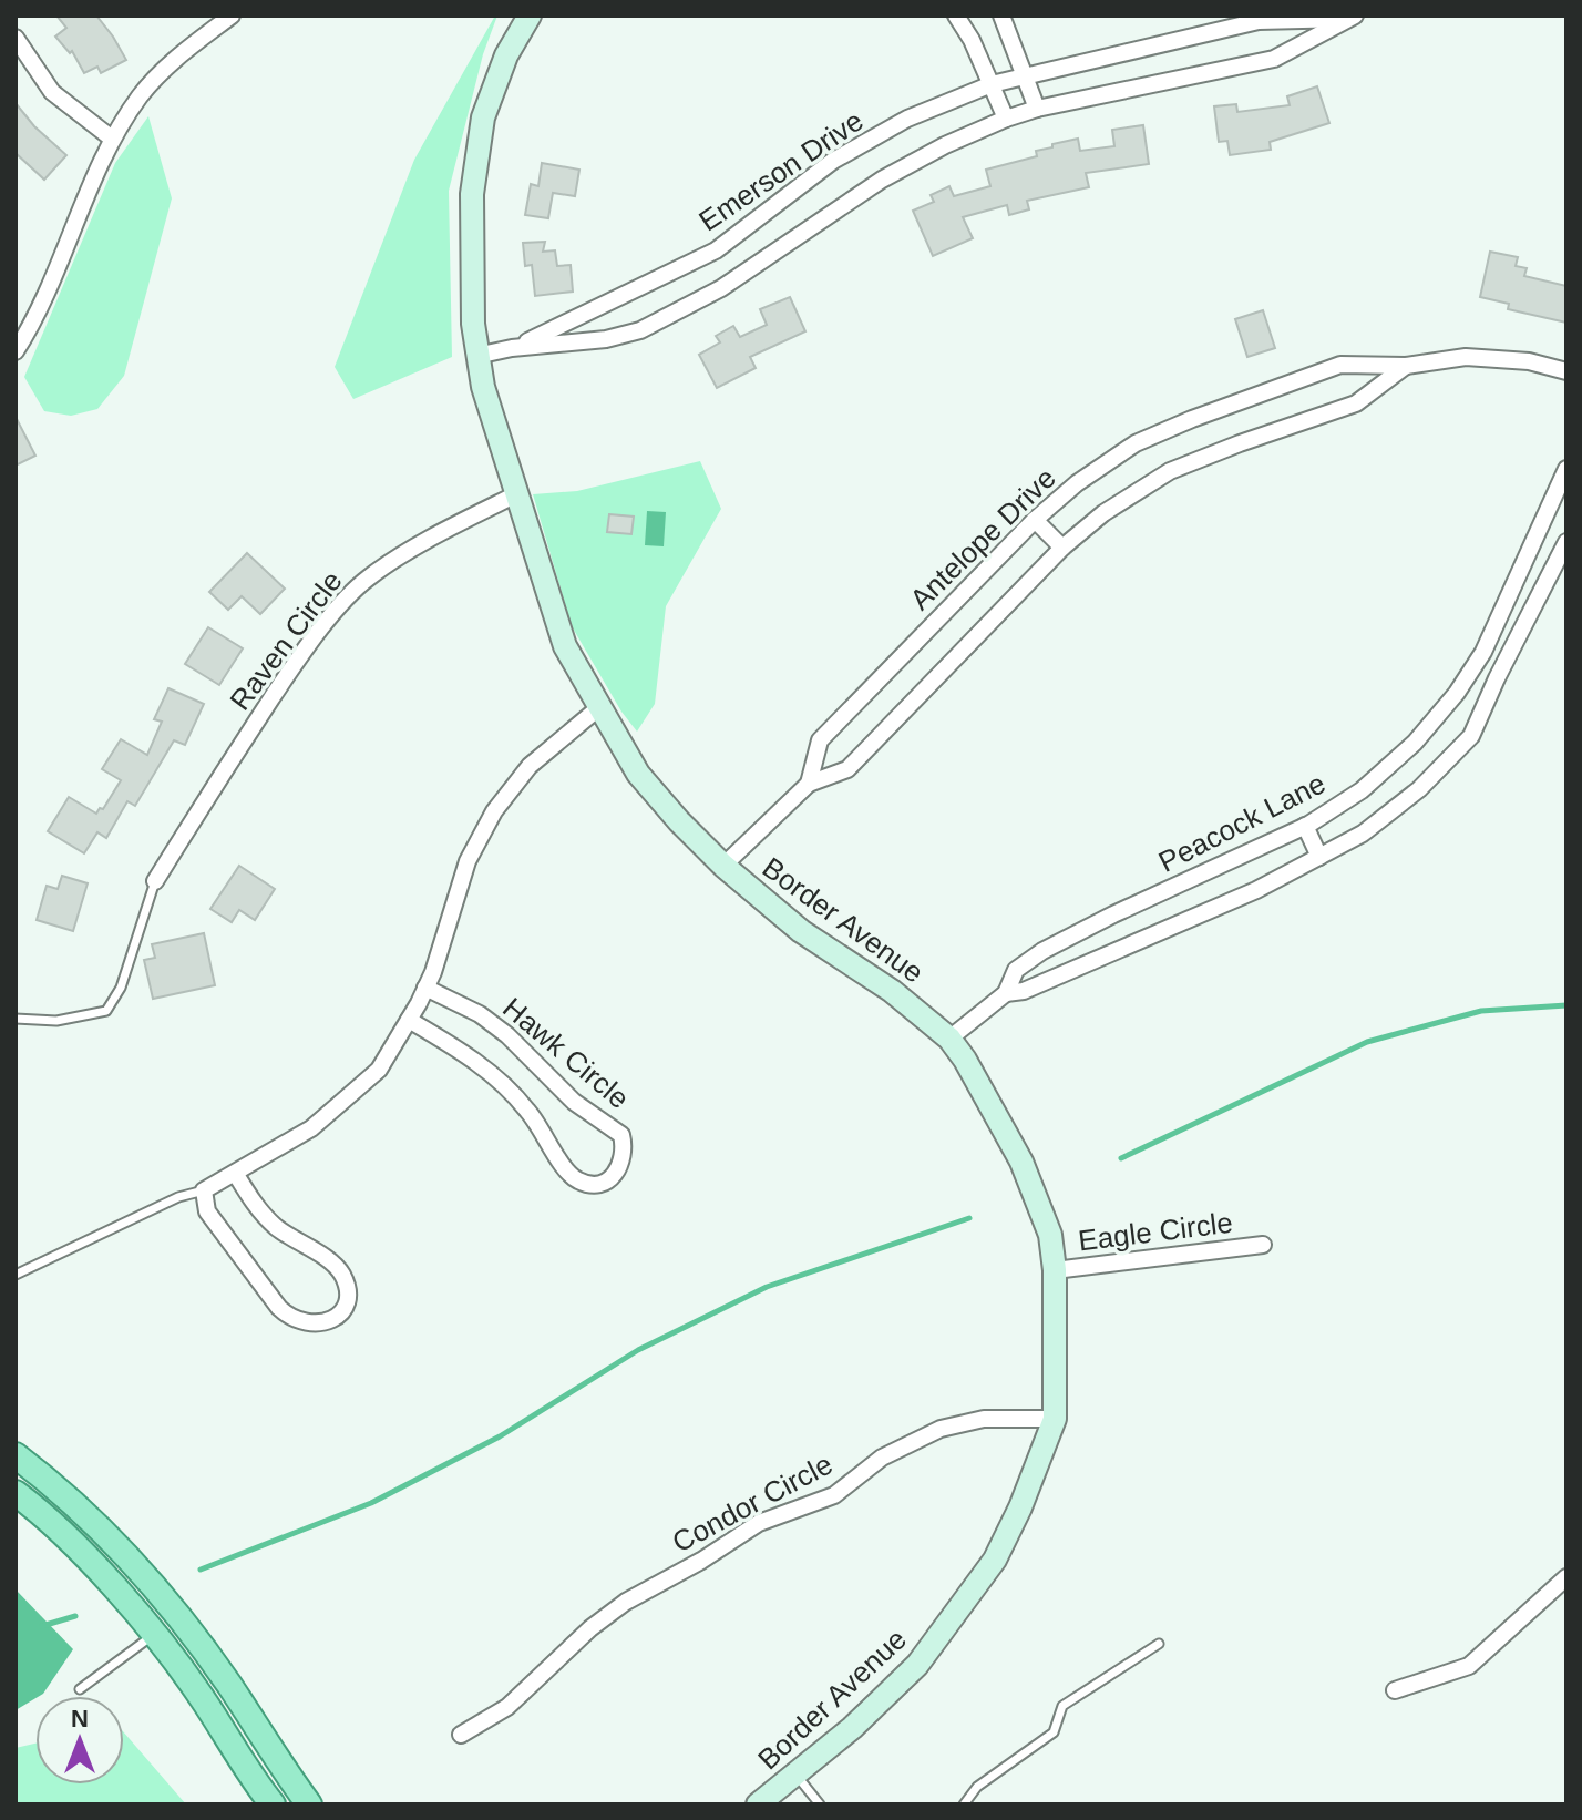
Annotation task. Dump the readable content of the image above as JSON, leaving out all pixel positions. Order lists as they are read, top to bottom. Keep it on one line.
{"streets":{"street":["Emerson Drive","Antelope Drive","Raven Circle","Peacock Lane","Border Avenue","Hawk Circle","Eagle Circle","Condor Circle"]},"crossings":[["Emerson Drive","Border Avenue"],["Antelope Drive","Border Avenue"],["Raven Circle","Border Avenue"],["Peacock Lane","Border Avenue"],["Border Avenue","Eagle Circle"],["Border Avenue","Condor Circle"]],"north":"top"}
